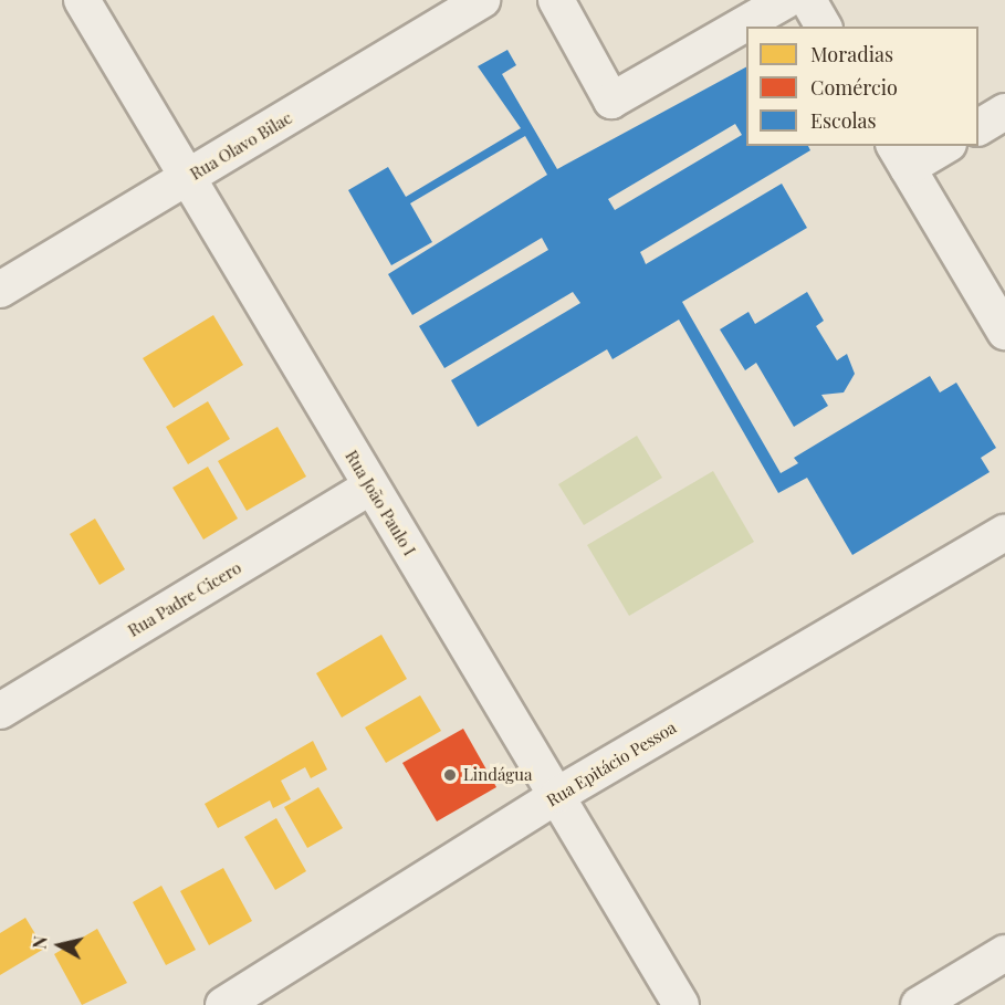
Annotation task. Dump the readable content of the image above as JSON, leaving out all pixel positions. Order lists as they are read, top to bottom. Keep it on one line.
{"streets":{"street":["Rua Olavo Bilac","Rua João Paulo I","Rua Padre Cicero","Rua Epitácio Pessoa"]},"crossings":[["Rua Olavo Bilac","Rua João Paulo I"],["Rua João Paulo I","Rua Padre Cicero"],["Rua João Paulo I","Rua Epitácio Pessoa"]],"places":["Lindágua"],"legend":["Moradias","Comércio","Escolas"],"north":"left"}
